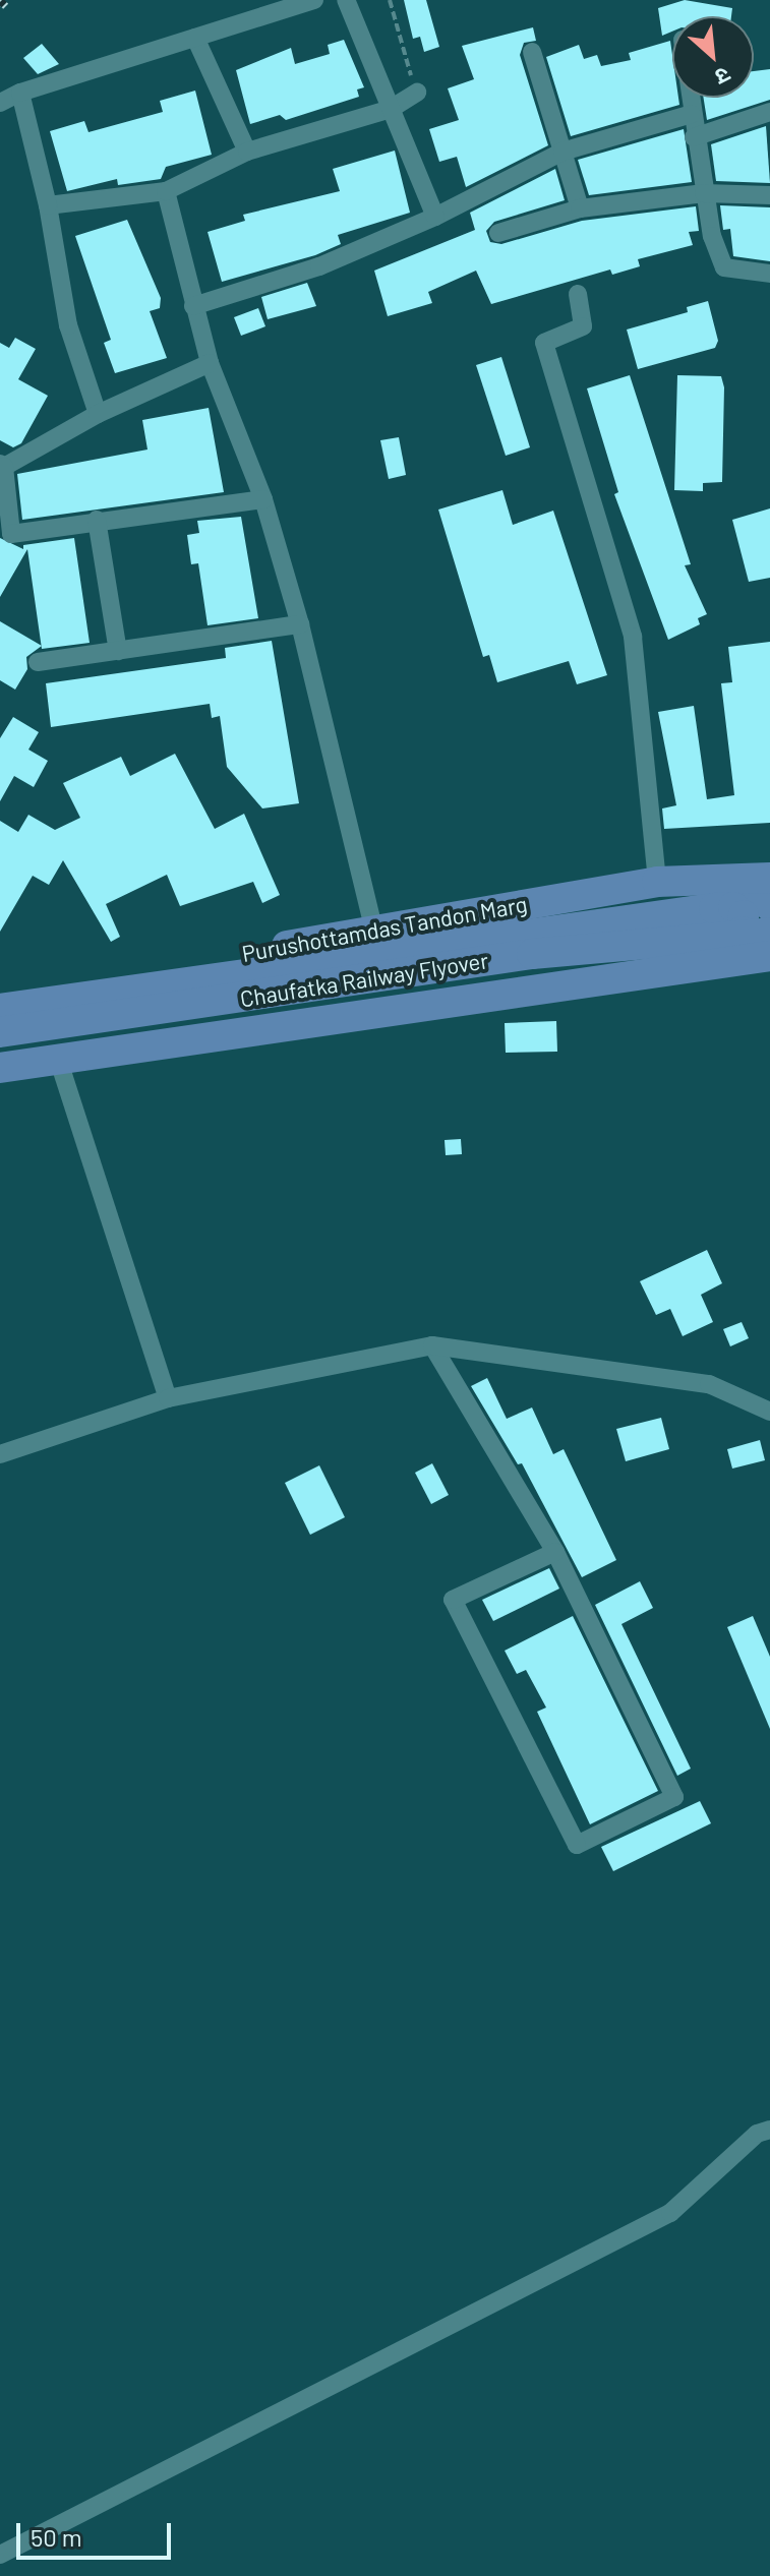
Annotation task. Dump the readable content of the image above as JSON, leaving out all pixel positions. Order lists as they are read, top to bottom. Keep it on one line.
{"streets":{"main road":["Purushottamdas Tandon Marg","Chaufatka Railway Flyover"]},"scale_bar":"50 m","north":"bottom right"}
